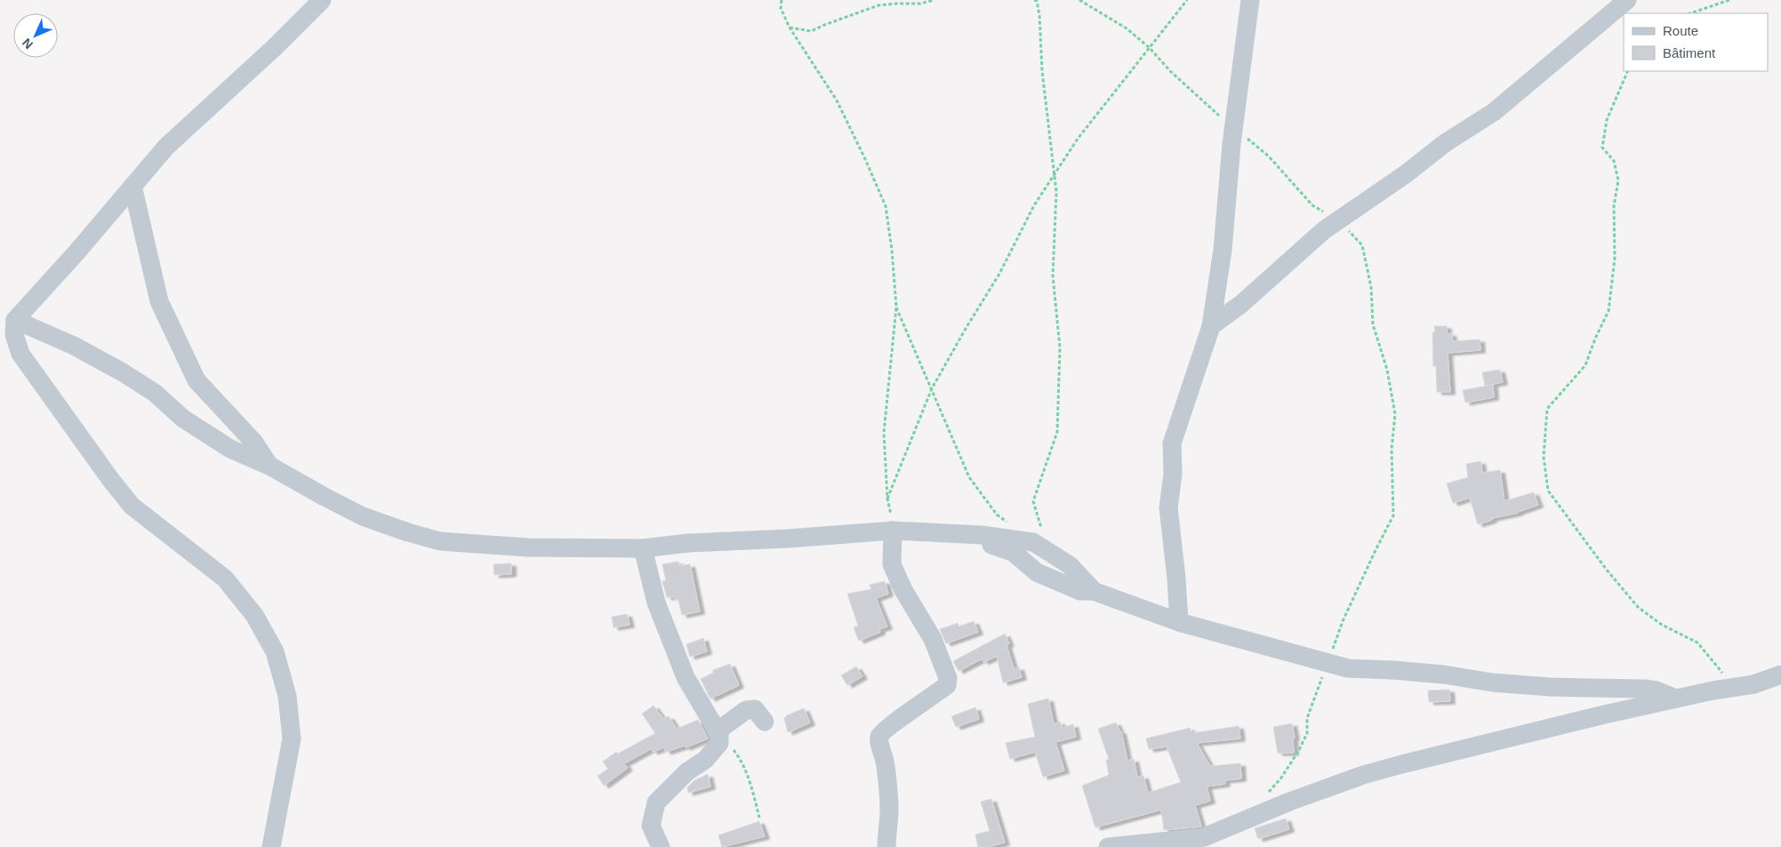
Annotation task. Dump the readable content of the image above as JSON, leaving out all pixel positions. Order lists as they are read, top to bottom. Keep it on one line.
{"legend":["Route","Bâtiment"],"north":"bottom left"}
